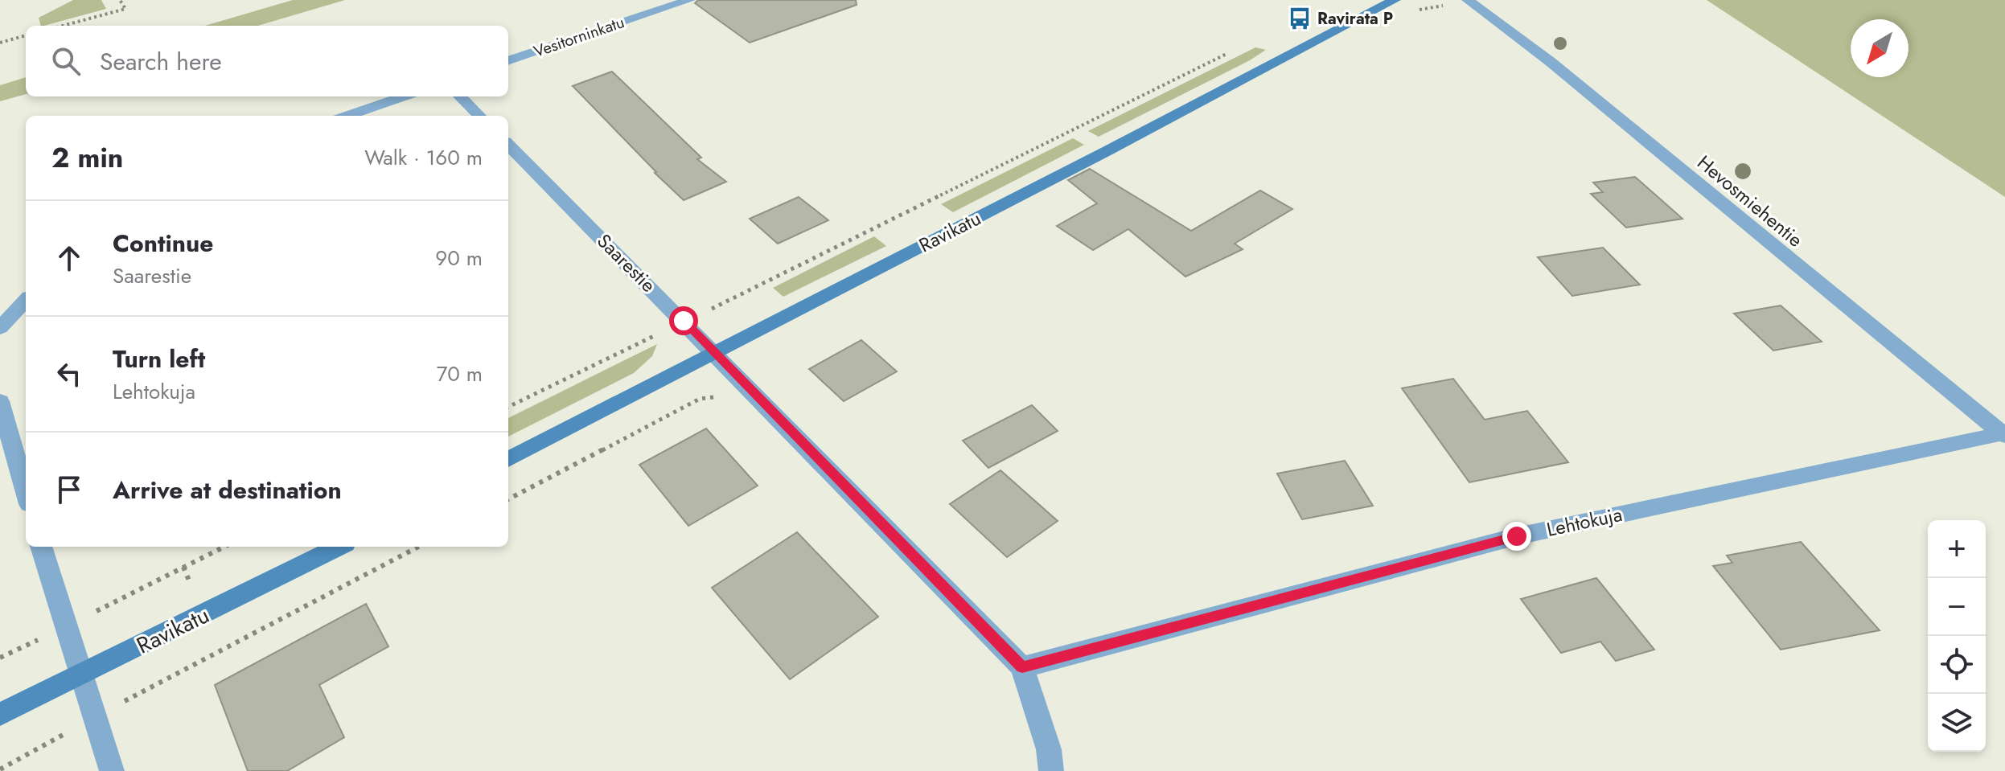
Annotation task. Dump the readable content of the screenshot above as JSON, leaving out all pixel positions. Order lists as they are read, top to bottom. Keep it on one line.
{"streets":{"street":["Vesitorninkatu","Hevosmiehentie","Ravikatu","Saarestie","Lehtokuja"]},"crossings":[["Hevosmiehentie","Lehtokuja"],["Ravikatu","Saarestie"],["Saarestie","Lehtokuja"]],"places":{"bus stop":["Ravirata P"]},"north":"bottom left","page":{"search":"Search here","heading":["2 min","Walk · 160 m"],"list":[["Continue","Saarestie","90 m"],["Turn left","Lehtokuja","70 m"],"Arrive at destination"],"map_buttons":["+","−"]}}
